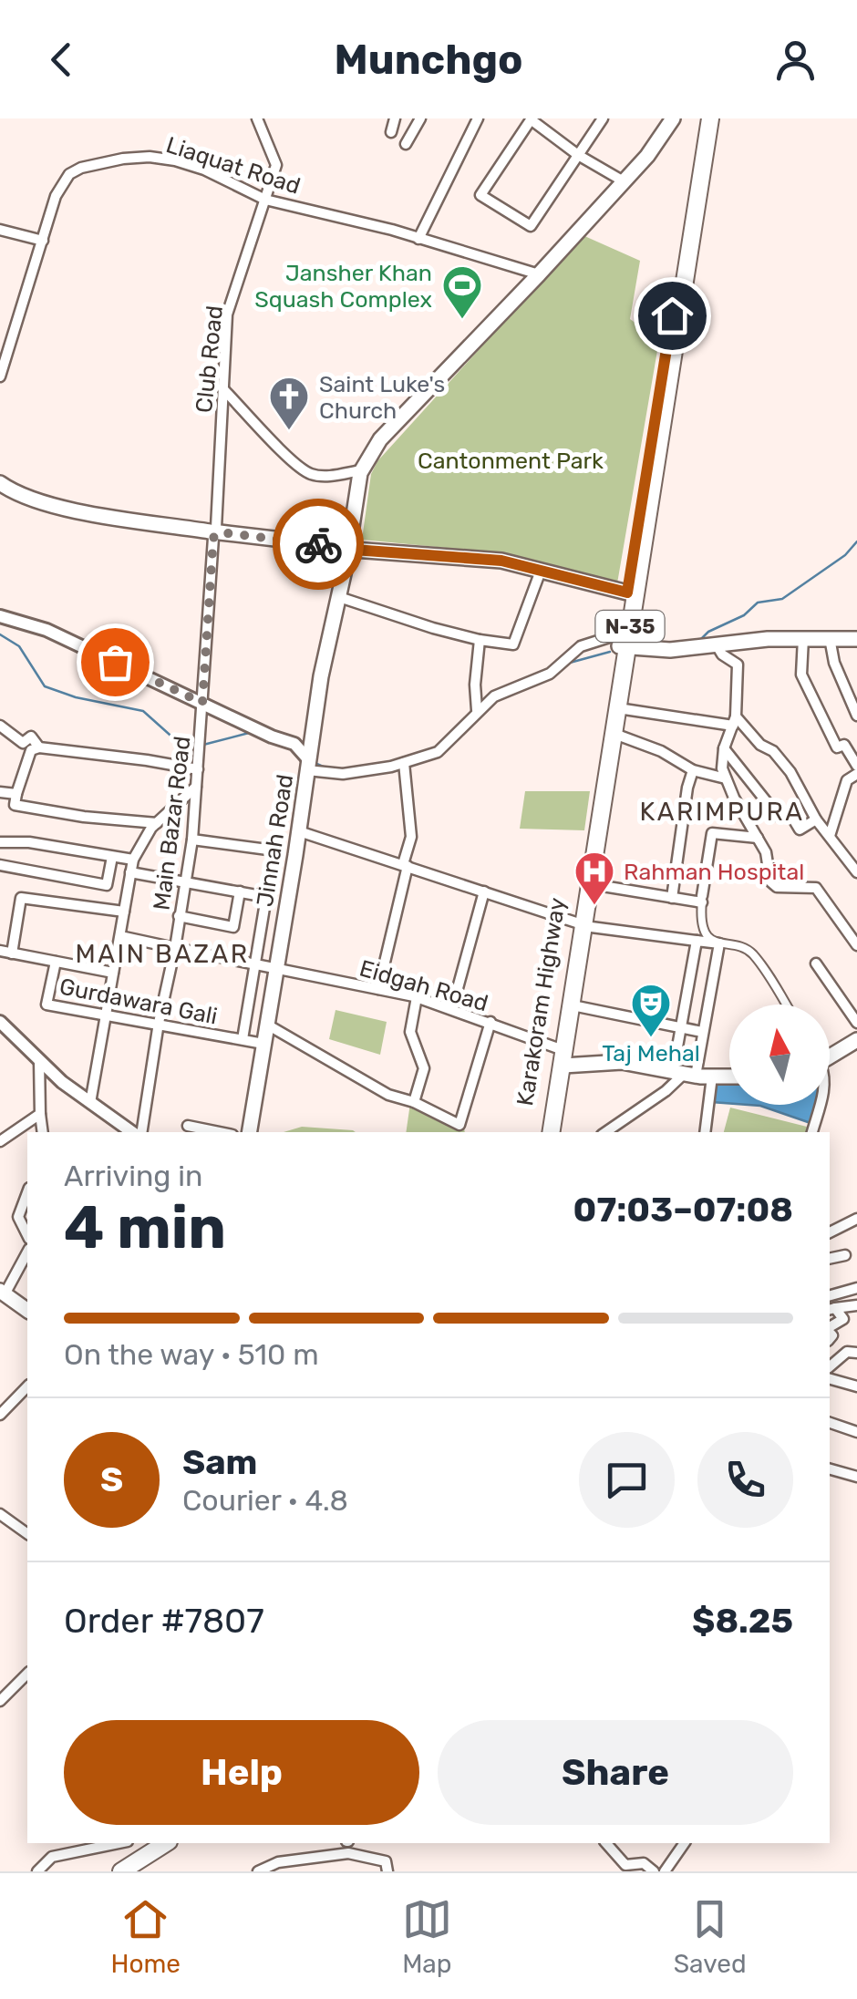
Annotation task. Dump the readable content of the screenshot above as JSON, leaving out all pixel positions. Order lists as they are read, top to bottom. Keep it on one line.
{"streets":{"highway":["N-35","Karakoram Highway"],"main road":["Jinnah Road"],"street":["Liaquat Road","Club Road","Main Bazar Road","Eidgah Road","Gurdawara Gali"]},"crossings":[["Liaquat Road","Club Road"],["Liaquat Road","Jinnah Road"],["Club Road","Main Bazar Road"],["Main Bazar Road","Gurdawara Gali"],["Jinnah Road","Eidgah Road"],["Jinnah Road","Gurdawara Gali"],["Eidgah Road","Karakoram Highway"]],"districts":["KARIMPURA","MAIN BAZAR"],"parks":["Cantonment Park"],"places":{"sports":["Jansher Khan Squash Complex"],"church":["Saint Luke's Church"],"hospital":["Rahman Hospital"],"theatre":["Taj Mehal"]},"north":"top","page":{"header":"Munchgo","heading":["4 min","Arriving in","07:03–07:08"],"panel":["Sam","Courier · 4.8","Order #7807","$8.25"],"bar":"On the way · 510 m","round":"S","buttons":["Help","Share"],"tabs":["Home","Map","Saved"]}}
